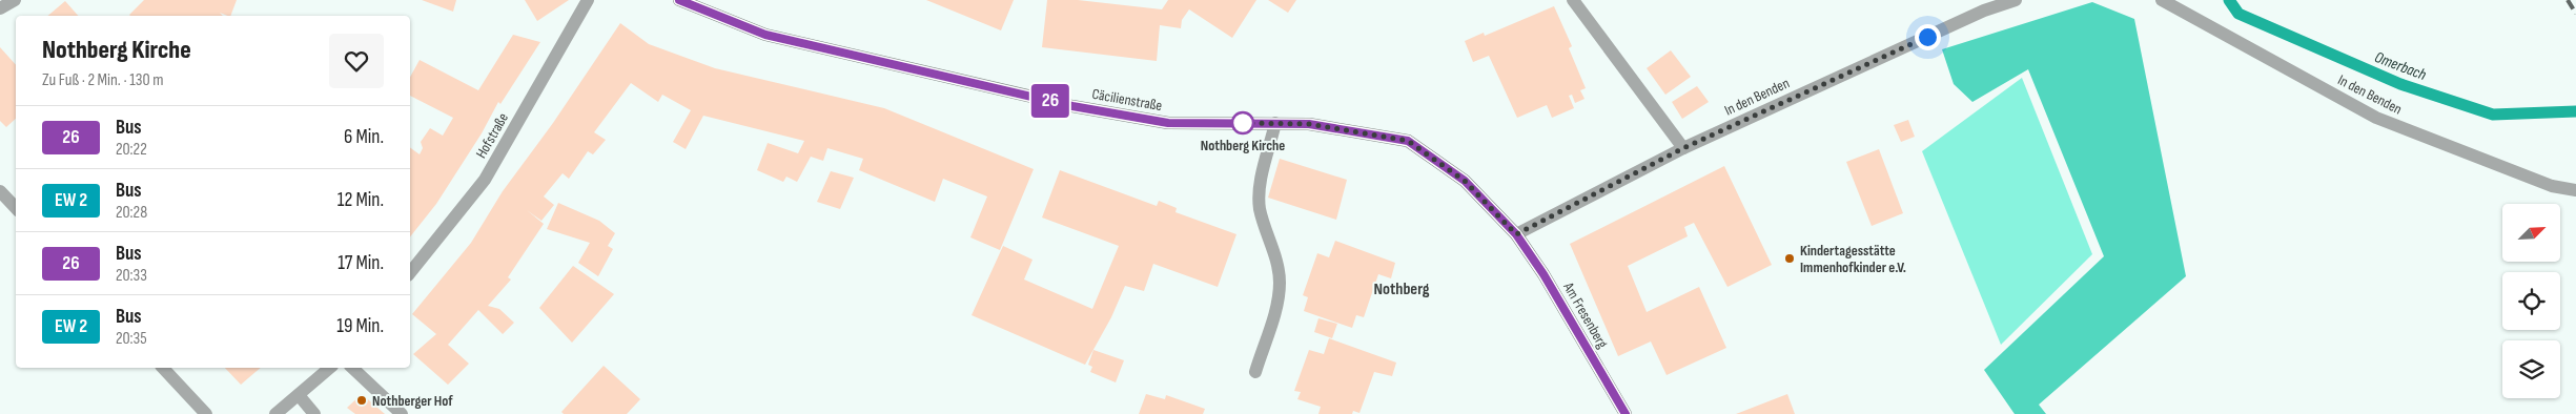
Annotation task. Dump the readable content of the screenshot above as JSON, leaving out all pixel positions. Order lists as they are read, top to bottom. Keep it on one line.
{"streets":{"street":["In den Benden","Cäcilienstraße","Hofstraße","Am Fresenberg"]},"crossings":[["In den Benden","Cäcilienstraße"],["In den Benden","Am Fresenberg"],["Cäcilienstraße","Am Fresenberg"]],"districts":["Nothberg"],"water":["Omerbach"],"places":["Nothberg Kirche","Kindertagesstätte Immenhofkinder e.V.","Nothberger Hof"],"lines":["bus line 26"],"north":"top right","page":{"on_map":"26","heading":["Nothberg Kirche","Zu Fuß · 2 Min. · 130 m"],"list":[{"mark":"26","name":"Bus","note":"20:22","value":"6 Min."},{"mark":"EW 2","name":"Bus","note":"20:28","value":"12 Min."},{"mark":"26","name":"Bus","note":"20:33","value":"17 Min."},{"mark":"EW 2","name":"Bus","note":"20:35","value":"19 Min."}]}}
